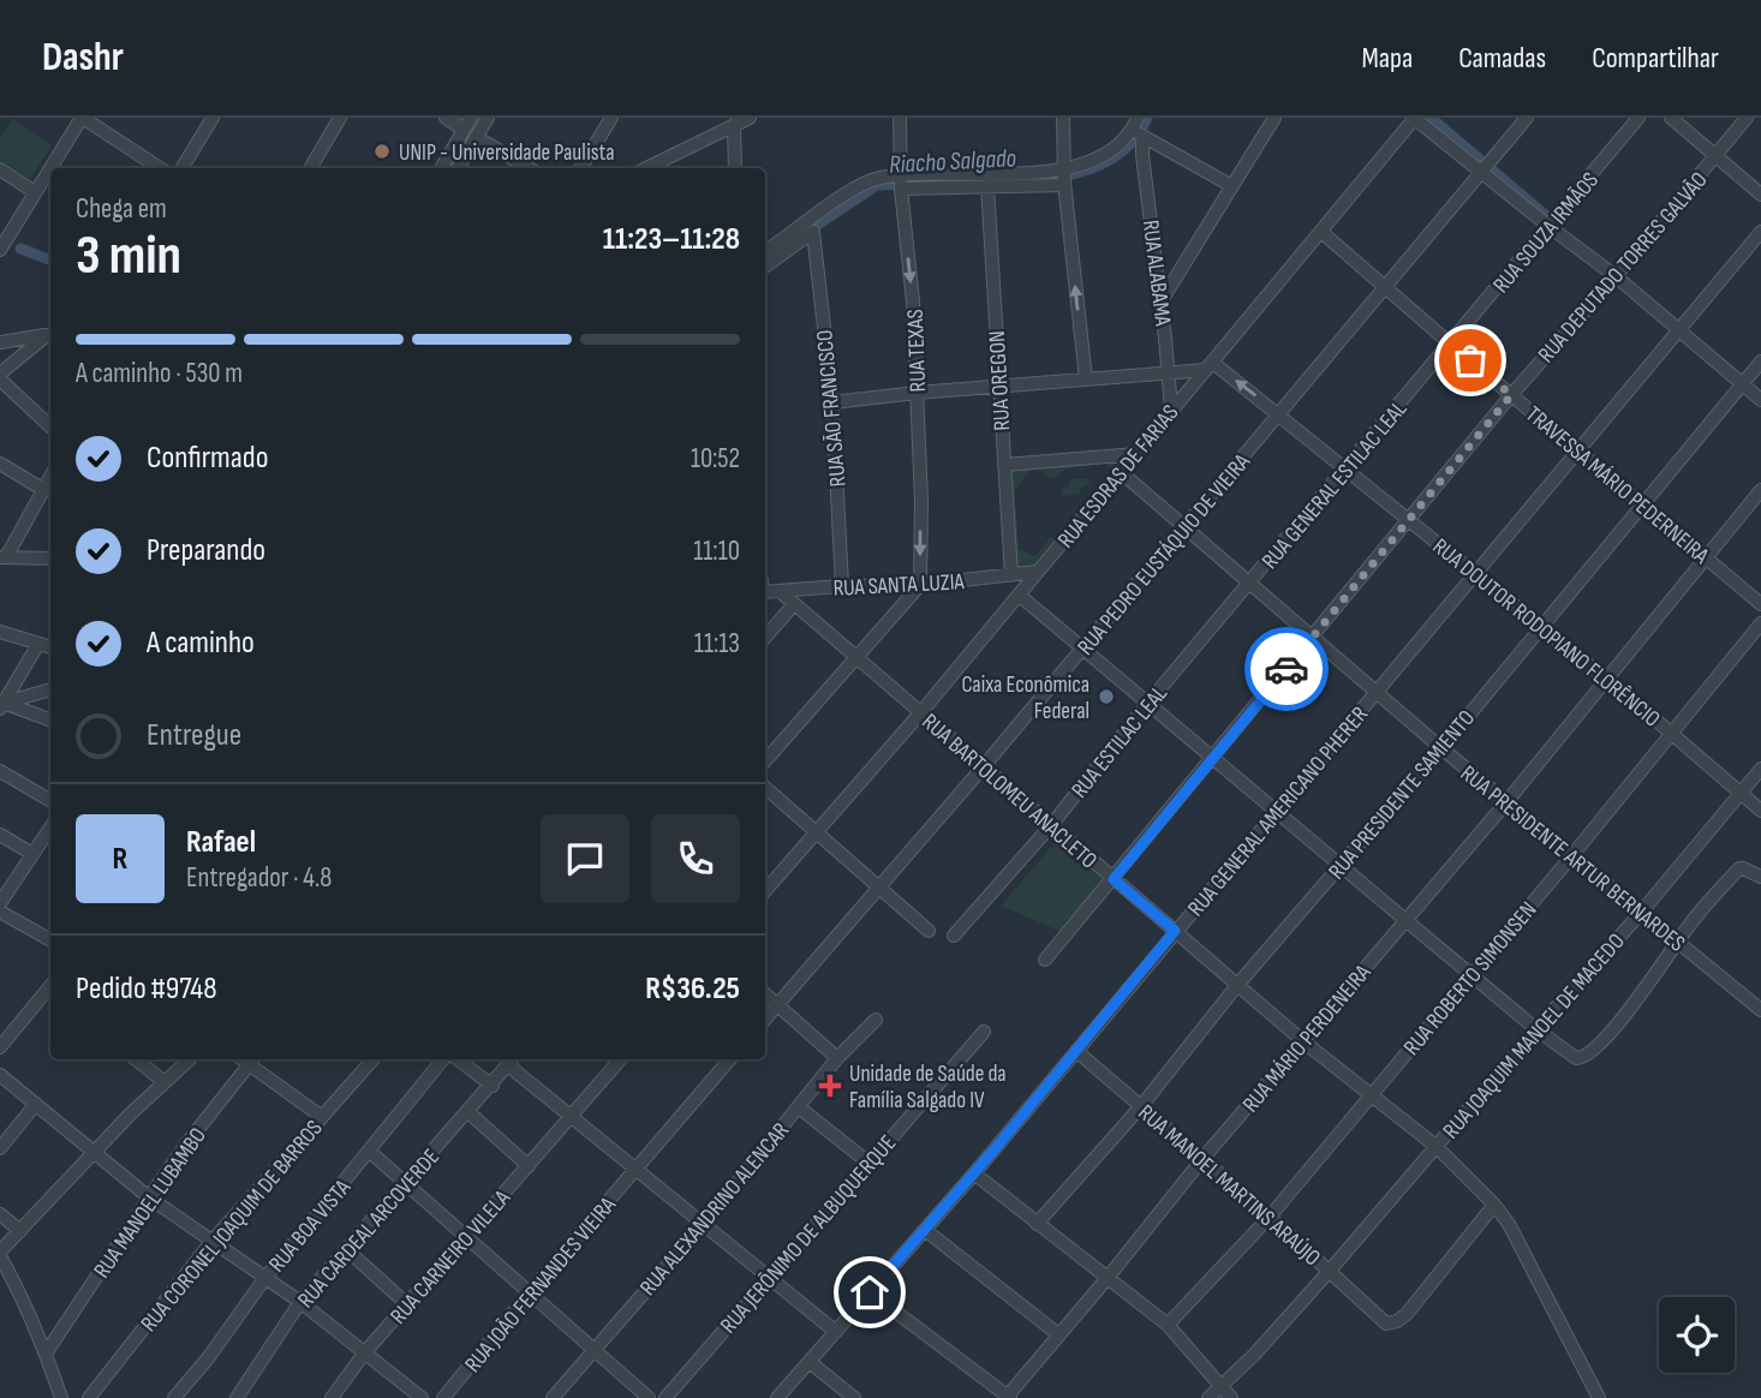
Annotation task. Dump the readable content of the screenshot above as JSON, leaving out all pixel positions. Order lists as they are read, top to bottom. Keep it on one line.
{"streets":{"street":["RUA SOUZA IRMÃOS","RUA DEPUTADO TORRES GALVÃO","RUA ALABAMA","RUA TEXAS","RUA OREGON","RUA SÃO FRANCISCO","RUA ESDRAS DE FARIAS","RUA GENERAL ESTILAC LEAL","TRAVESSA MÁRIO PEDERNEIRA","RUA PEDRO EUSTÁQUIO DE VIEIRA","RUA SANTA LUZIA","RUA DOUTOR RODOPIANO FLORÊNCIO","RUA ESTILAC LEAL","RUA BARTOLOMEU ANACLETO","RUA PRESIDENTE SAMIENTO","RUA GENERAL AMERICANO PHERER","RUA PRESIDENTE ARTUR BERNARDES","RUA ROBERTO SIMONSEN","RUA JOAQUIM MANOEL DE MACEDO","RUA MÁRIO PERDENEIRA","RUA MANOEL MARTINS ARAÚJO","RUA MANOEL LUBAMBO","RUA ALEXANDRINO ALENCAR","RUA CORONEL JOAQUIM DE BARROS","RUA BOA VISTA","RUA CARDEAL ARCOVERDE","RUA JERÔNIMO DE ALBUQUERQUE","RUA CARNEIRO VILELA","RUA JOÃO FERNANDES VIEIRA"]},"crossings":[["RUA SOUZA IRMÃOS","RUA GENERAL ESTILAC LEAL"],["RUA SOUZA IRMÃOS","TRAVESSA MÁRIO PEDERNEIRA"],["RUA DEPUTADO TORRES GALVÃO","TRAVESSA MÁRIO PEDERNEIRA"],["RUA DEPUTADO TORRES GALVÃO","RUA DOUTOR RODOPIANO FLORÊNCIO"],["RUA DEPUTADO TORRES GALVÃO","RUA BARTOLOMEU ANACLETO"],["RUA DEPUTADO TORRES GALVÃO","RUA PRESIDENTE ARTUR BERNARDES"],["RUA ALABAMA","RUA ESDRAS DE FARIAS"],["RUA TEXAS","RUA SANTA LUZIA"],["RUA OREGON","RUA SANTA LUZIA"],["RUA SÃO FRANCISCO","RUA SANTA LUZIA"],["RUA ESDRAS DE FARIAS","TRAVESSA MÁRIO PEDERNEIRA"],["RUA ESDRAS DE FARIAS","RUA SANTA LUZIA"],["RUA ESDRAS DE FARIAS","RUA DOUTOR RODOPIANO FLORÊNCIO"],["RUA ESDRAS DE FARIAS","RUA BARTOLOMEU ANACLETO"],["RUA ESDRAS DE FARIAS","RUA PRESIDENTE ARTUR BERNARDES"],["RUA GENERAL ESTILAC LEAL","TRAVESSA MÁRIO PEDERNEIRA"],["RUA GENERAL ESTILAC LEAL","RUA DOUTOR RODOPIANO FLORÊNCIO"],["RUA GENERAL ESTILAC LEAL","RUA ESTILAC LEAL"],["RUA GENERAL ESTILAC LEAL","RUA PRESIDENTE ARTUR BERNARDES"],["TRAVESSA MÁRIO PEDERNEIRA","RUA PEDRO EUSTÁQUIO DE VIEIRA"],["TRAVESSA MÁRIO PEDERNEIRA","RUA PRESIDENTE SAMIENTO"],["TRAVESSA MÁRIO PEDERNEIRA","RUA GENERAL AMERICANO PHERER"],["TRAVESSA MÁRIO PEDERNEIRA","RUA MÁRIO PERDENEIRA"],["RUA PEDRO EUSTÁQUIO DE VIEIRA","RUA DOUTOR RODOPIANO FLORÊNCIO"],["RUA PEDRO EUSTÁQUIO DE VIEIRA","RUA BARTOLOMEU ANACLETO"],["RUA PEDRO EUSTÁQUIO DE VIEIRA","RUA PRESIDENTE ARTUR BERNARDES"],["RUA SANTA LUZIA","RUA BARTOLOMEU ANACLETO"],["RUA DOUTOR RODOPIANO FLORÊNCIO","RUA PRESIDENTE SAMIENTO"],["RUA DOUTOR RODOPIANO FLORÊNCIO","RUA GENERAL AMERICANO PHERER"],["RUA DOUTOR RODOPIANO FLORÊNCIO","RUA ROBERTO SIMONSEN"],["RUA DOUTOR RODOPIANO FLORÊNCIO","RUA JOAQUIM MANOEL DE MACEDO"],["RUA DOUTOR RODOPIANO FLORÊNCIO","RUA MÁRIO PERDENEIRA"],["RUA ESTILAC LEAL","RUA BARTOLOMEU ANACLETO"],["RUA ESTILAC LEAL","RUA PRESIDENTE ARTUR BERNARDES"],["RUA BARTOLOMEU ANACLETO","RUA PRESIDENTE SAMIENTO"],["RUA BARTOLOMEU ANACLETO","RUA GENERAL AMERICANO PHERER"],["RUA BARTOLOMEU ANACLETO","RUA ROBERTO SIMONSEN"],["RUA BARTOLOMEU ANACLETO","RUA JOAQUIM MANOEL DE MACEDO"],["RUA BARTOLOMEU ANACLETO","RUA MÁRIO PERDENEIRA"],["RUA BARTOLOMEU ANACLETO","RUA MANOEL MARTINS ARAÚJO"],["RUA PRESIDENTE SAMIENTO","RUA PRESIDENTE ARTUR BERNARDES"],["RUA PRESIDENTE SAMIENTO","RUA MANOEL MARTINS ARAÚJO"],["RUA GENERAL AMERICANO PHERER","RUA PRESIDENTE ARTUR BERNARDES"],["RUA GENERAL AMERICANO PHERER","RUA MANOEL MARTINS ARAÚJO"],["RUA PRESIDENTE ARTUR BERNARDES","RUA ROBERTO SIMONSEN"],["RUA PRESIDENTE ARTUR BERNARDES","RUA JOAQUIM MANOEL DE MACEDO"],["RUA PRESIDENTE ARTUR BERNARDES","RUA MÁRIO PERDENEIRA"],["RUA ROBERTO SIMONSEN","RUA MANOEL MARTINS ARAÚJO"],["RUA JOAQUIM MANOEL DE MACEDO","RUA MANOEL MARTINS ARAÚJO"],["RUA MÁRIO PERDENEIRA","RUA MANOEL MARTINS ARAÚJO"]],"one_way":["RUA TEXAS"],"water":["Riacho Salgado"],"places":{"other":["UNIP - Universidade Paulista","Caixa Econômica Federal"],"health":["Unidade de Saúde da Família Salgado IV"]},"page":{"header":"Dashr","nav":["Mapa","Camadas","Compartilhar"],"heading":["3 min","Chega em","11:23–11:28"],"panel":["Rafael","Entregador · 4.8","Pedido #9748","R$36.25"],"bar":"A caminho · 530 m","list":[["Confirmado","10:52"],["Preparando","11:10"],["A caminho","11:13"],"Entregue"],"round":"R"}}
